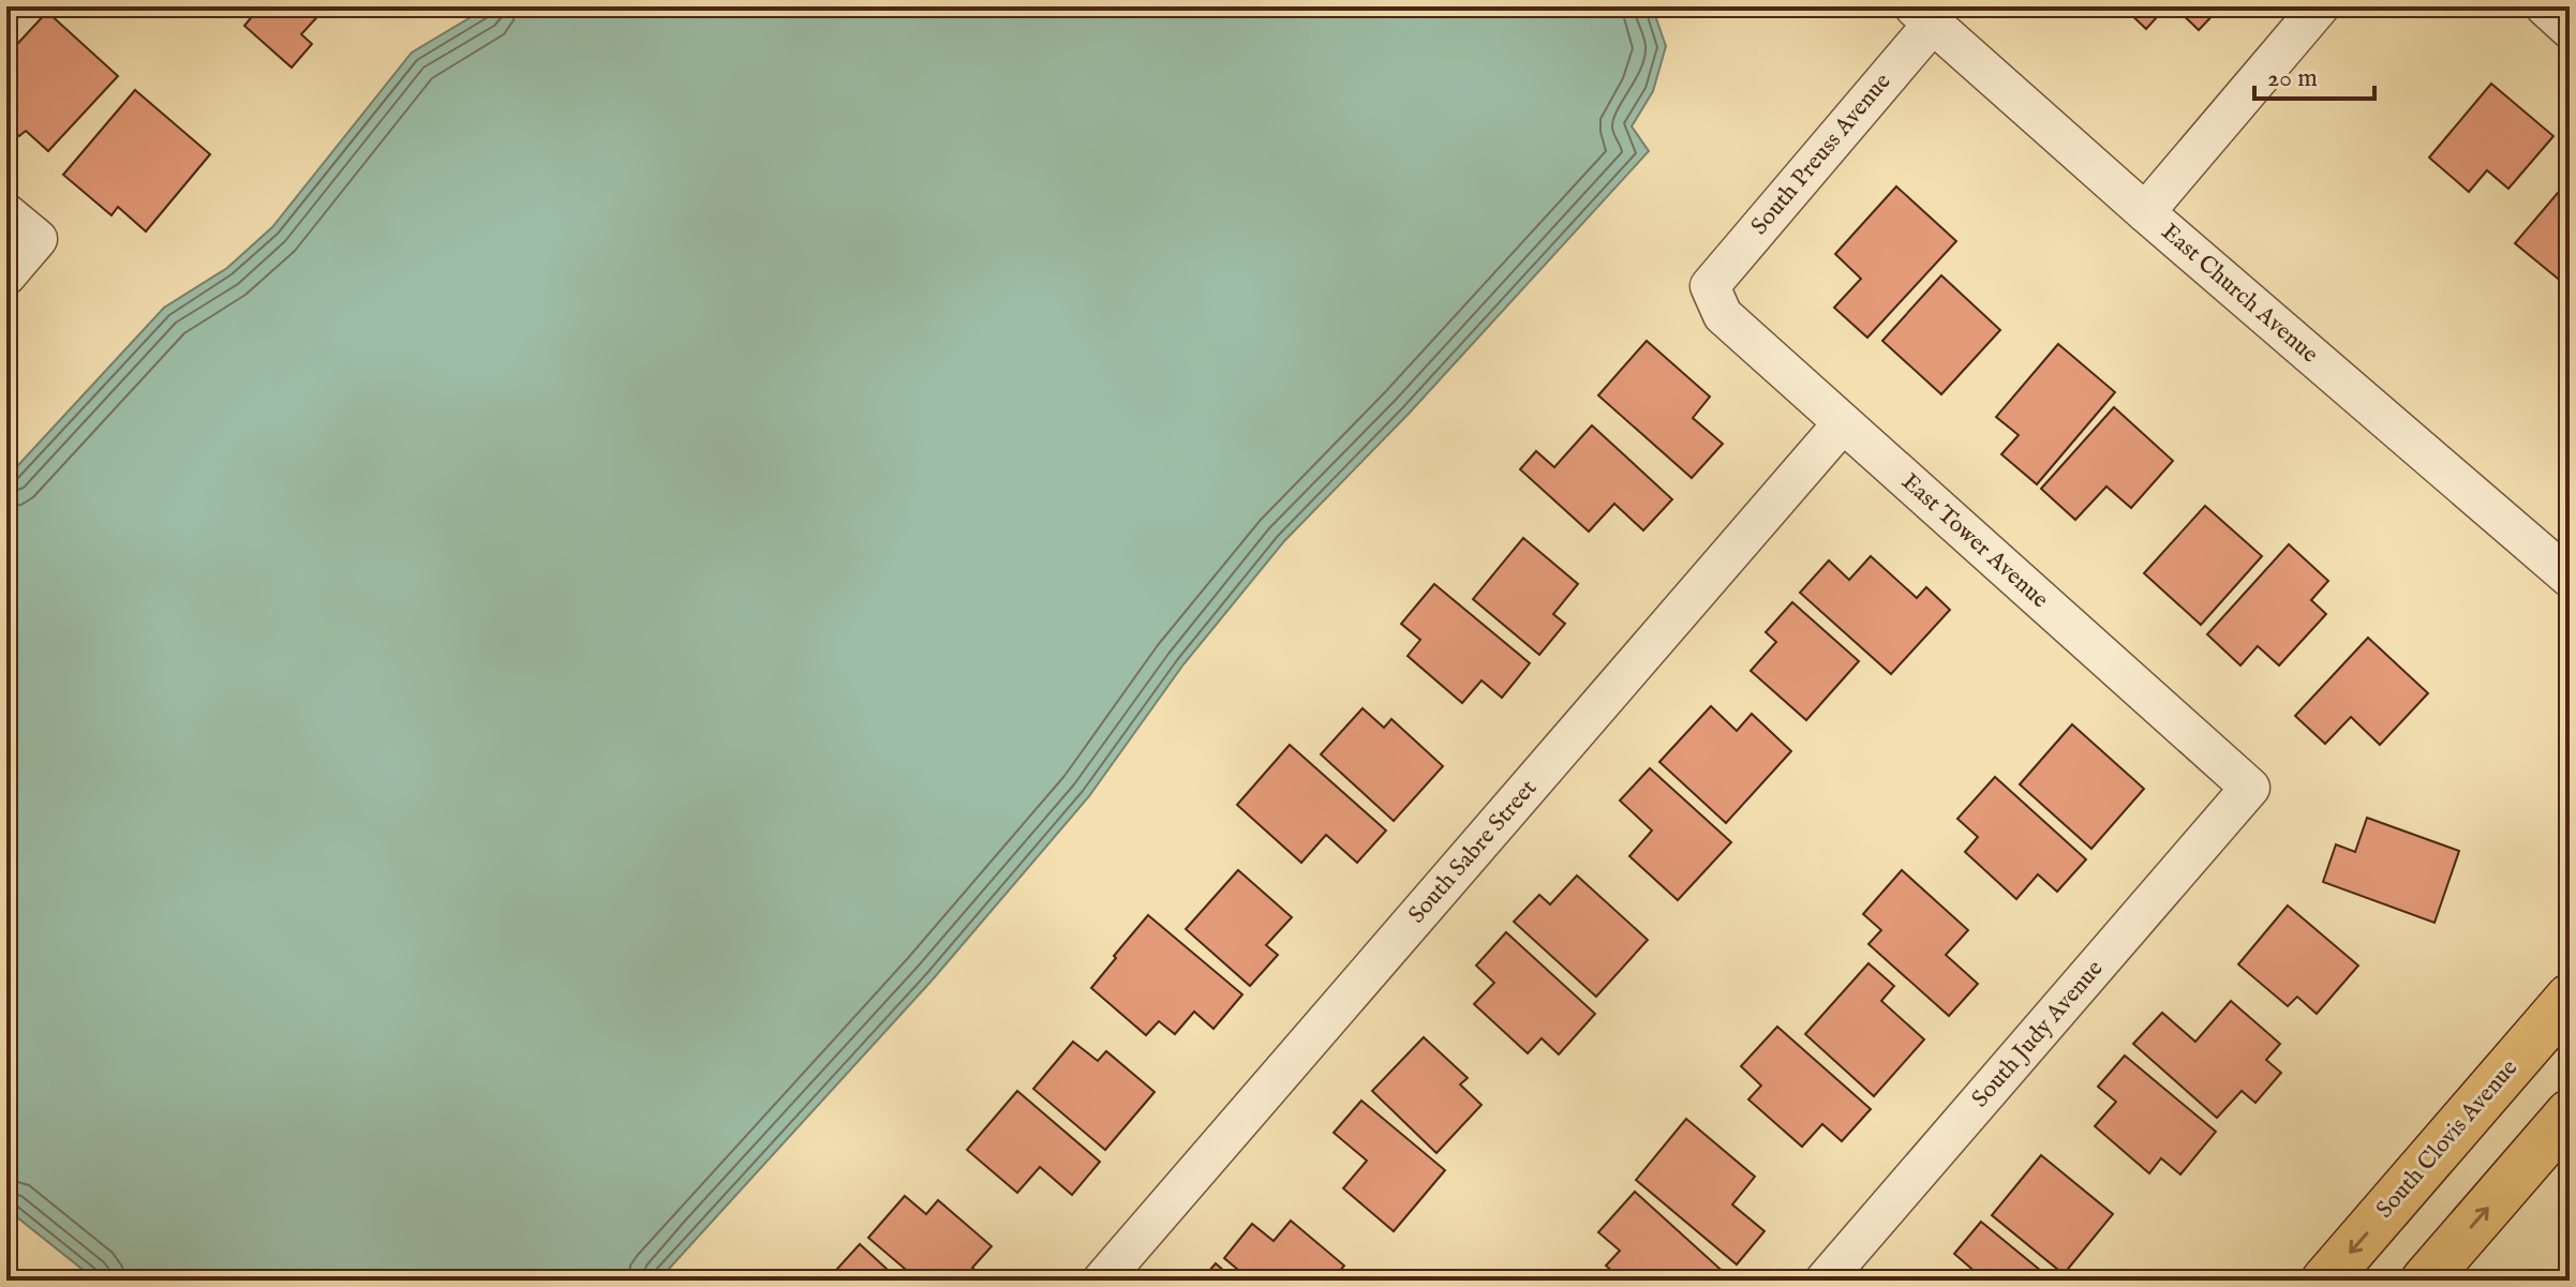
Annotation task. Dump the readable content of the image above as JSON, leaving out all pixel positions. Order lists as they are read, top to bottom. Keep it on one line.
{"streets":{"main road":["South Clovis Avenue"],"street":["South Preuss Avenue","East Church Avenue","East Tower Avenue","South Sabre Street","South Judy Avenue"]},"crossings":[["South Preuss Avenue","East Church Avenue"],["South Preuss Avenue","East Tower Avenue"],["East Tower Avenue","South Sabre Street"],["East Tower Avenue","South Judy Avenue"]],"scale_bar":"20 m"}
